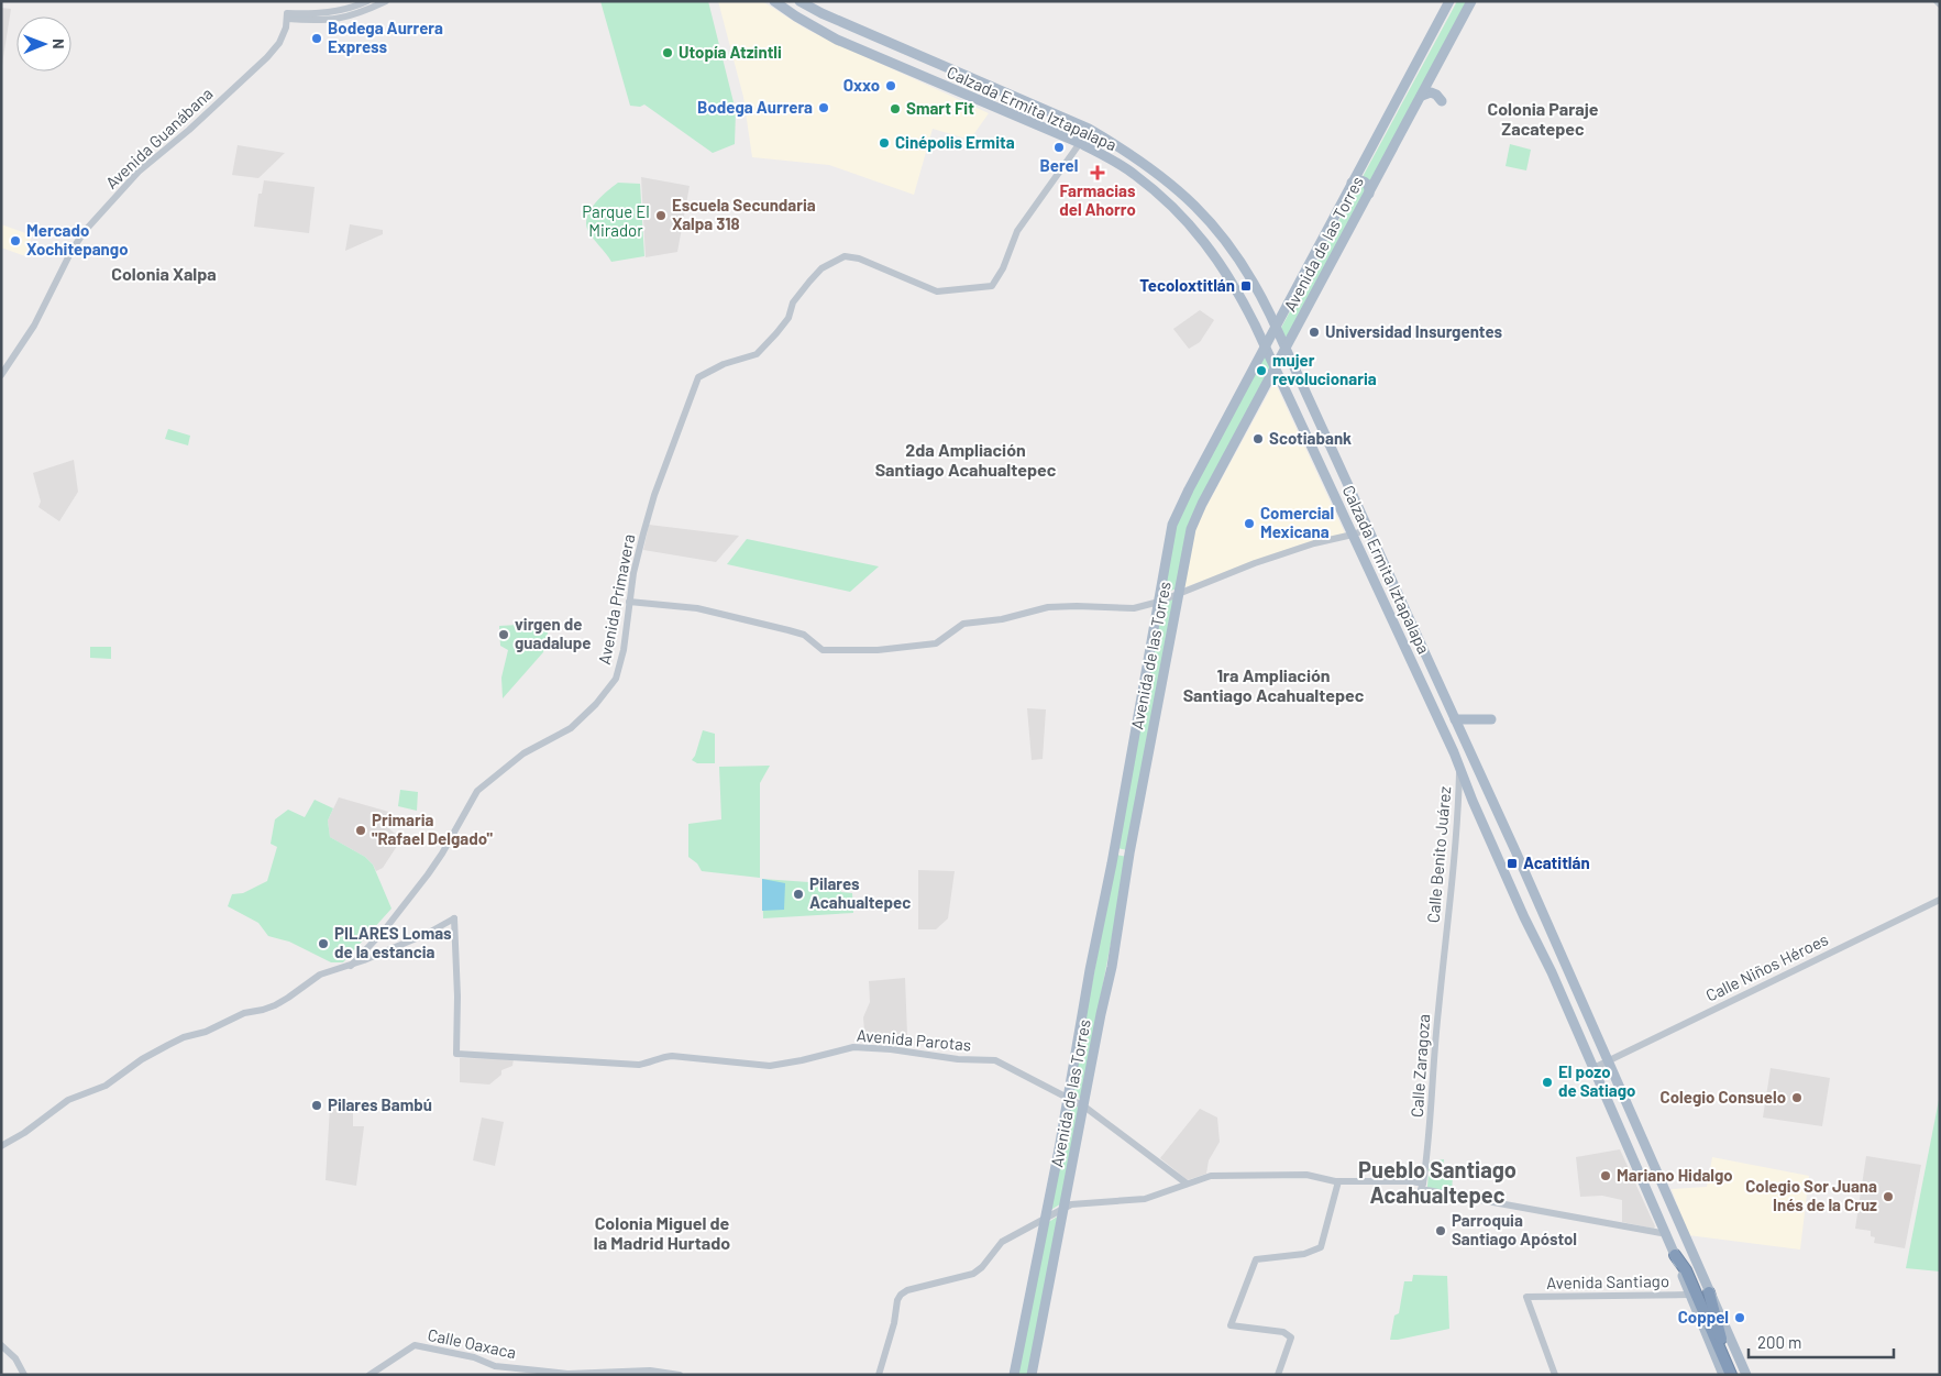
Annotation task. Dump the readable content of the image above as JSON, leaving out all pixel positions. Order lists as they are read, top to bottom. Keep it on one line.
{"streets":{"main road":["Calzada Ermita Iztapalapa","Avenida de las Torres"],"street":["Avenida Guanábana","Avenida Primavera","Calle Benito Juárez","Calle Niños Héroes","Avenida Parotas","Calle Zaragoza","Avenida Santiago","Calle Oaxaca"]},"crossings":[["Calzada Ermita Iztapalapa","Avenida de las Torres"],["Calzada Ermita Iztapalapa","Avenida Primavera"],["Calzada Ermita Iztapalapa","Calle Benito Juárez"],["Calzada Ermita Iztapalapa","Calle Niños Héroes"],["Calzada Ermita Iztapalapa","Avenida Santiago"],["Avenida de las Torres","Avenida Parotas"],["Avenida Primavera","Avenida Parotas"],["Calle Benito Juárez","Calle Zaragoza"]],"districts":["Colonia Paraje Zacatepec","Colonia Xalpa","2da Ampliación Santiago Acahualtepec","1ra Ampliación Santiago Acahualtepec","Pueblo Santiago Acahualtepec","Colonia Miguel de la Madrid Hurtado"],"parks":["Parque El Mirador"],"places":{"other":["Bodega Aurrera Express","Utopía Atzintli","Oxxo","Bodega Aurrera","Smart Fit","Cinépolis Ermita","Berel","Escuela Secundaria Xalpa 318","Mercado Xochitepango","Universidad Insurgentes","mujer revolucionaria","Scotiabank","Comercial Mexicana","virgen de guadalupe","Primaria \"Rafael Delgado\"","Pilares Acahualtepec","PILARES Lomas de la estancia","El pozo de Satiago","Colegio Consuelo","Pilares Bambú","Mariano Hidalgo","Colegio Sor Juana Inés de la Cruz","Parroquia Santiago Apóstol","Coppel"],"health":["Farmacias del Ahorro"],"transit":["Tecoloxtitlán","Acatitlán"]},"scale_bar":"200 m","north":"right"}
